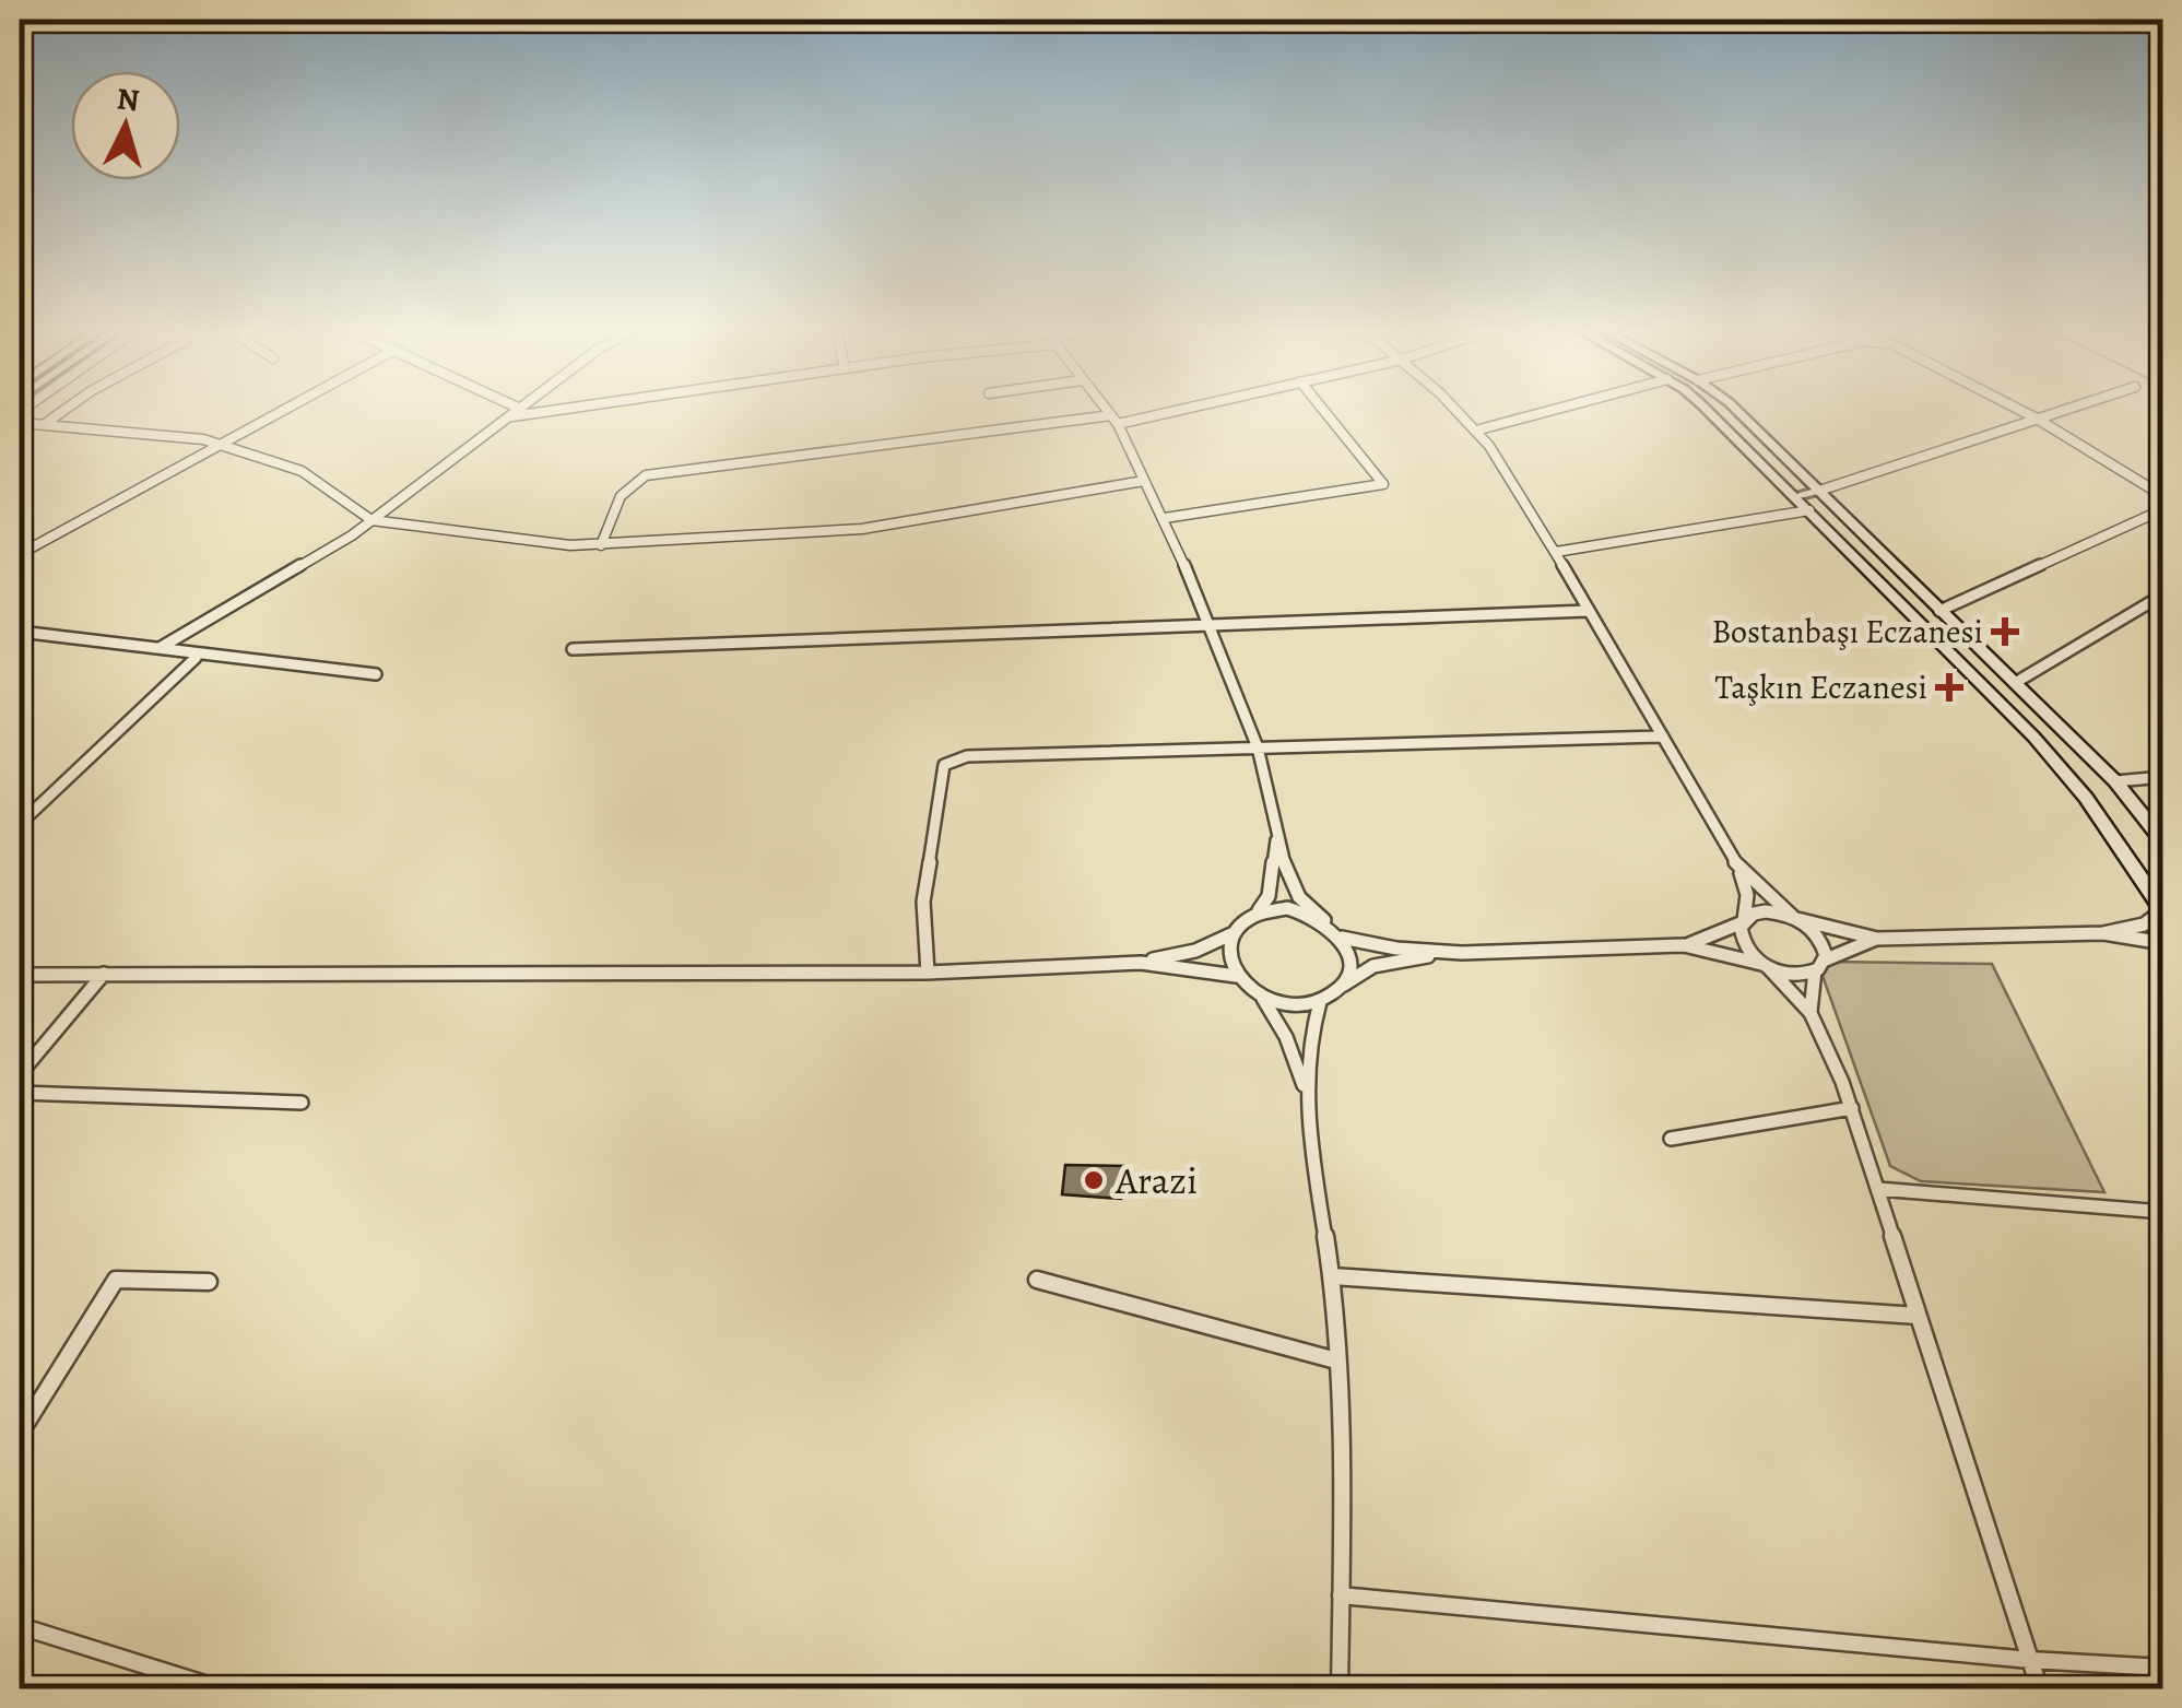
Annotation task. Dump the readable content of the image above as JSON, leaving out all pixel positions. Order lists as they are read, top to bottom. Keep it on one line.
{"places":{"health":["Bostanbaşı Eczanesi","Taşkın Eczanesi"],"other":["Arazi"]},"north":"top"}
